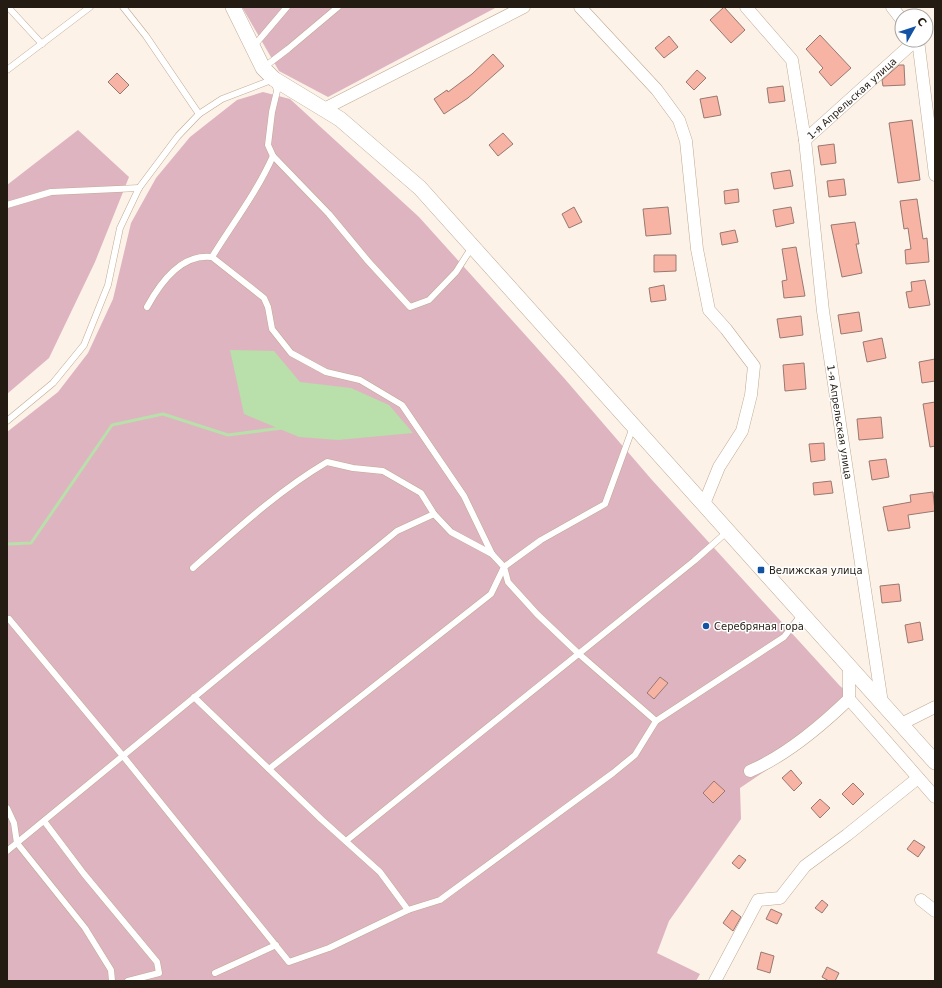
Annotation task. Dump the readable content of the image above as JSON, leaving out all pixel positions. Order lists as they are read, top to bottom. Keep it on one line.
{"streets":{"street":["1-я Апрельская улица"]},"places":{"transit":["Велижская улица"],"other":["Серебряная гора"]},"north":"top right"}
